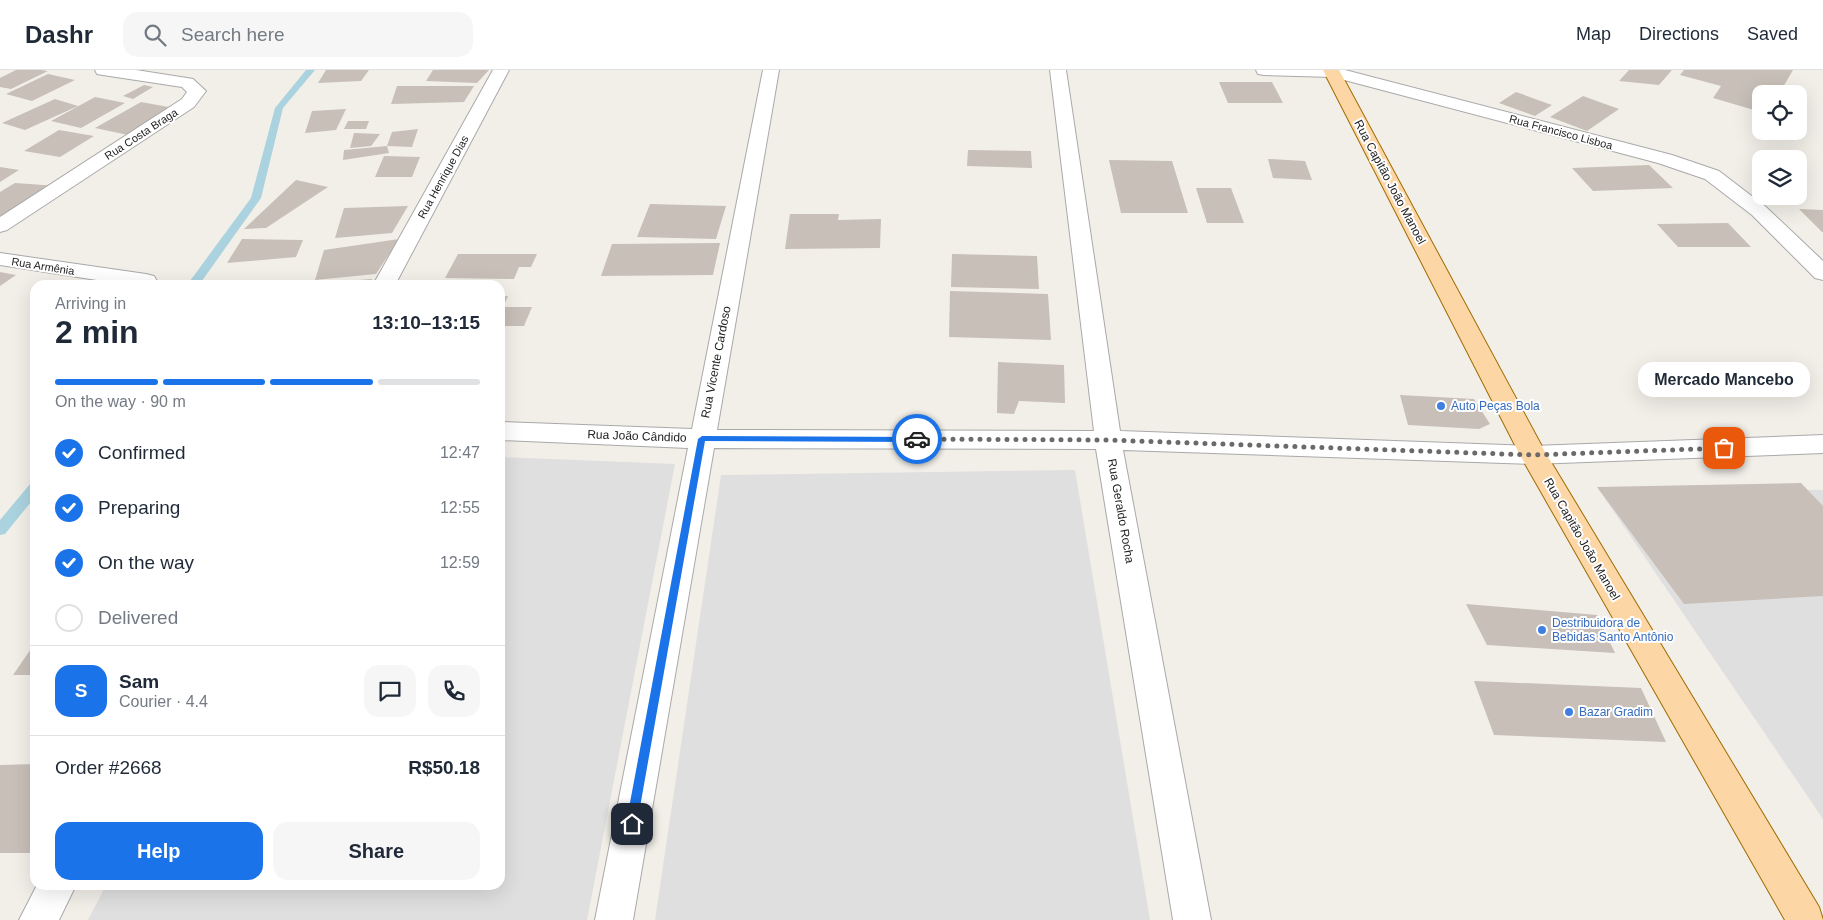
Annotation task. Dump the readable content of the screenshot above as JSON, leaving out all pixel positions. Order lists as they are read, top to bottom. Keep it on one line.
{"streets":{"main road":["Rua Capitão João Manoel"],"street":["Rua Francisco Lisboa","Rua Costa Braga","Rua Henrique Dias","Rua Armênia","Rua Vicente Cardoso","Rua João Cândido","Rua Geraldo Rocha"]},"crossings":[["Rua Francisco Lisboa","Rua Capitão João Manoel"],["Rua Capitão João Manoel","Rua João Cândido"],["Rua Vicente Cardoso","Rua João Cândido"],["Rua João Cândido","Rua Geraldo Rocha"]],"places":["Auto Peças Bola","Mercado Mancebo","Destribuidora de Bebidas Santo Antônio","Bazar Gradim"],"page":{"header":"Dashr","search":"Search here","nav":["Map","Directions","Saved"],"heading":["2 min","Arriving in","13:10–13:15"],"panel":["Sam","Courier · 4.4","Order #2668","R$50.18"],"bubble":"Mercado Mancebo","bar":"On the way · 90 m","list":[["Confirmed","12:47"],["Preparing","12:55"],["On the way","12:59"],"Delivered"],"round":"S","buttons":["Help","Share"]}}
